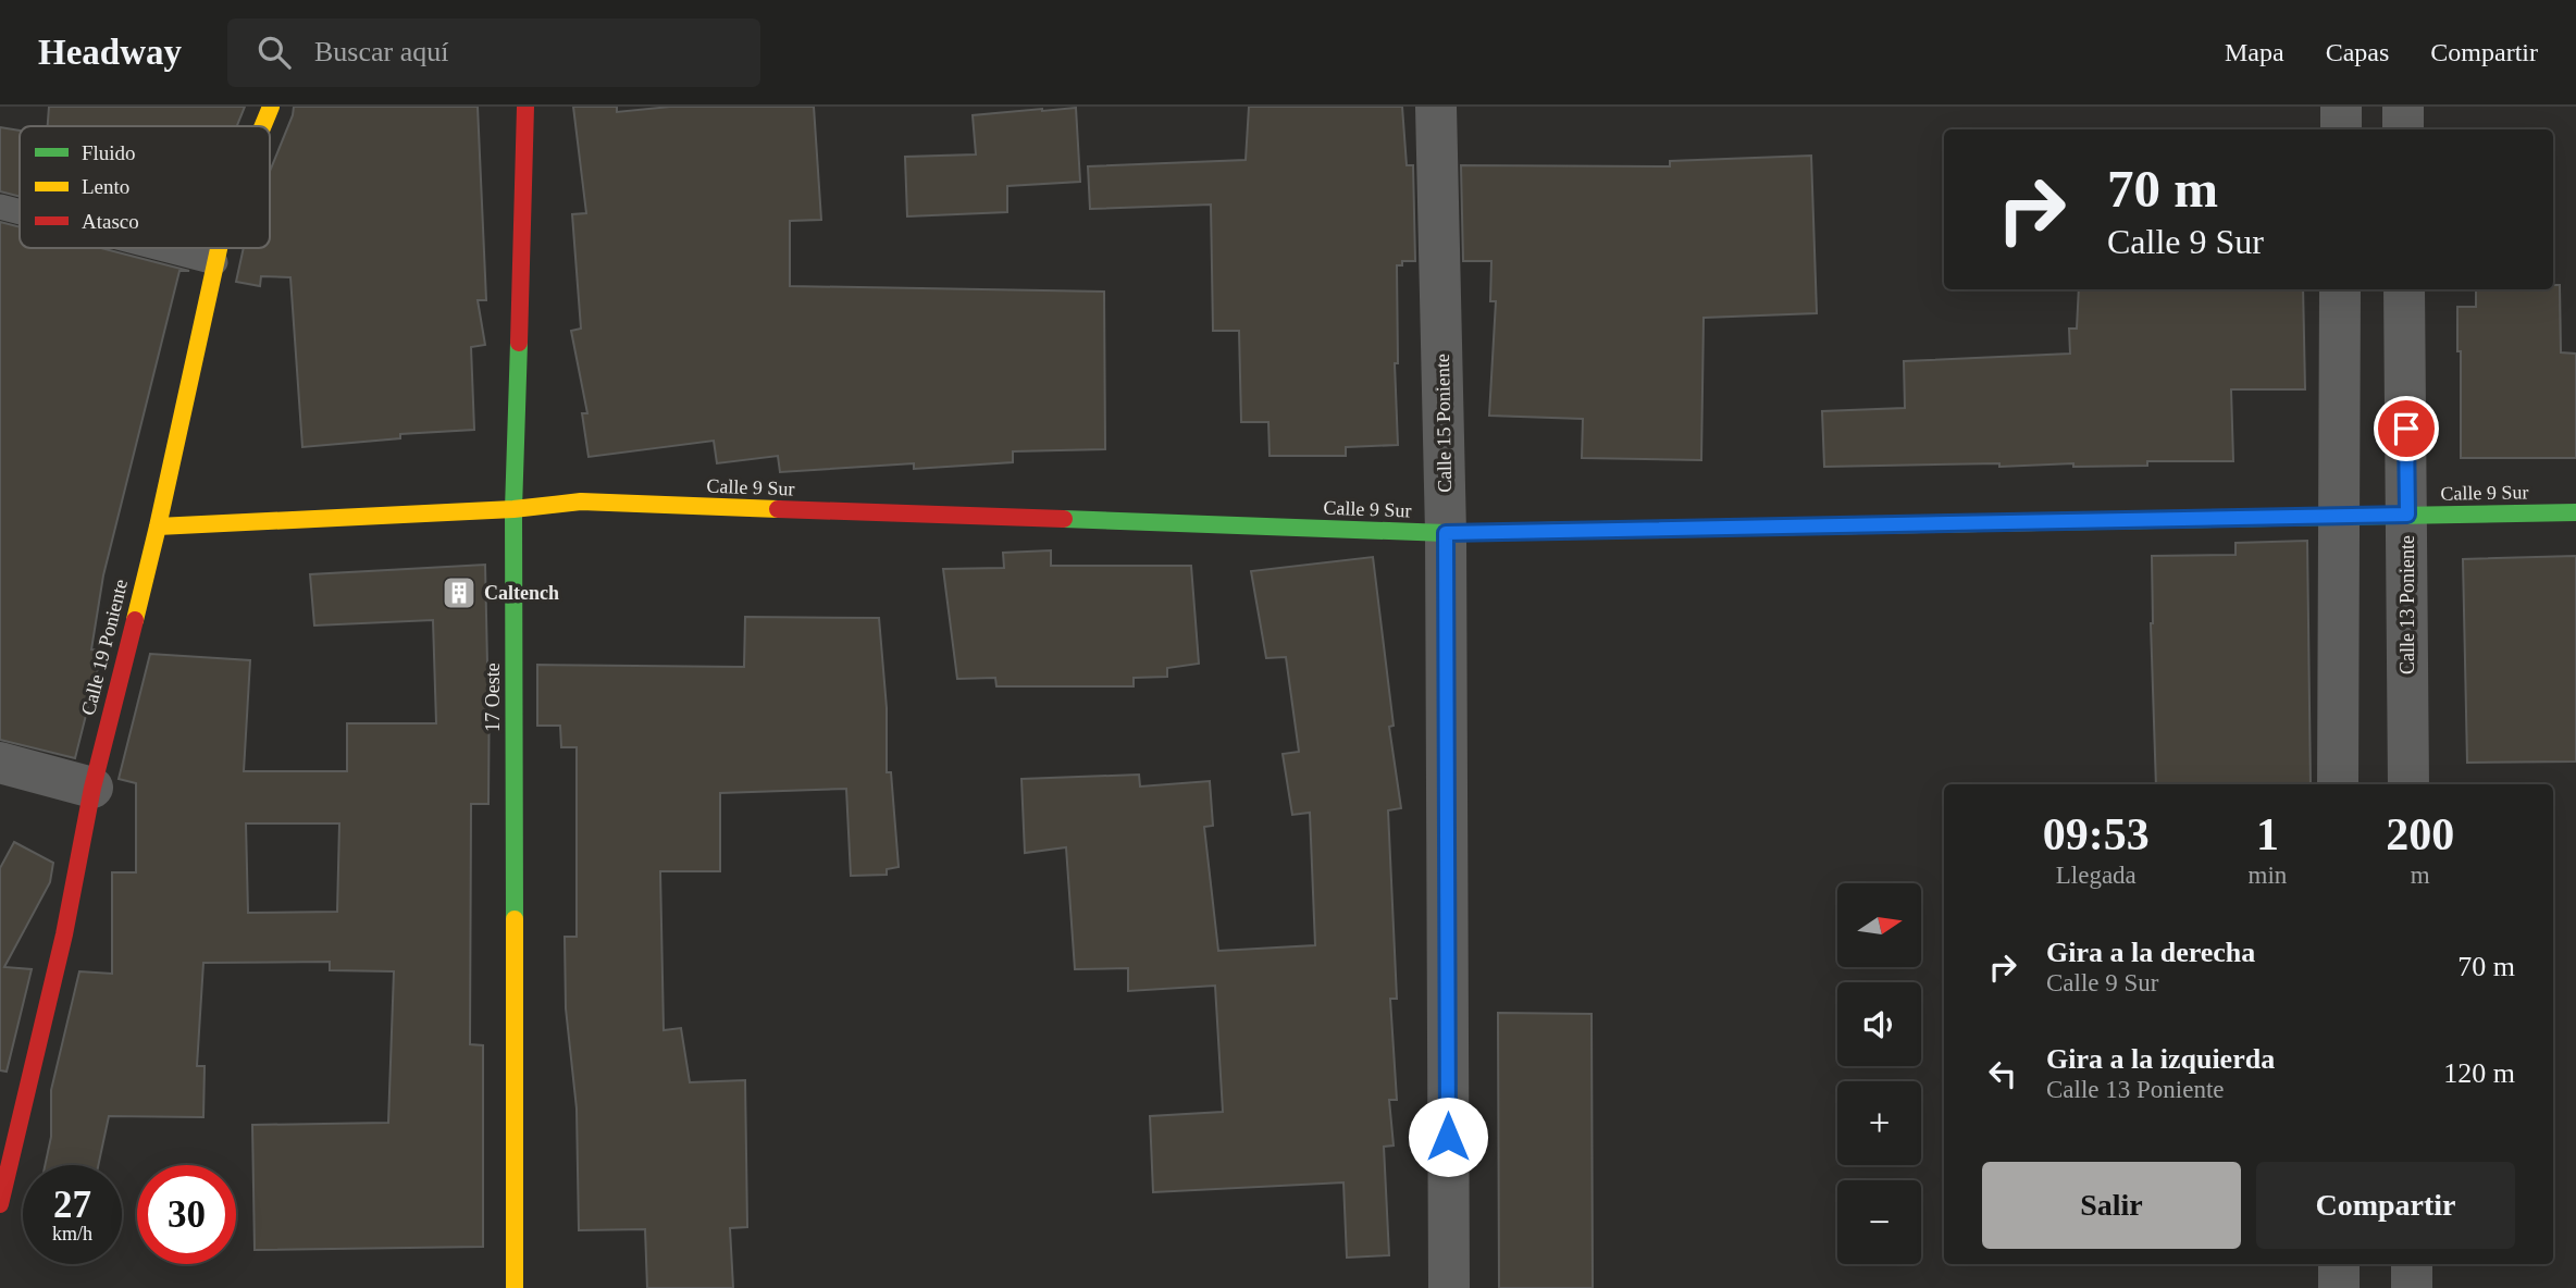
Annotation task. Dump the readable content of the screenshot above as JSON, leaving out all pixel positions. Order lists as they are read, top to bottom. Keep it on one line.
{"streets":{"street":["Calle 15 Poniente","Calle 9 Sur","Calle 13 Poniente","Calle 19 Poniente","17 Oeste"]},"crossings":[["Calle 15 Poniente","Calle 9 Sur"],["Calle 9 Sur","Calle 13 Poniente"],["Calle 9 Sur","Calle 19 Poniente"],["Calle 9 Sur","17 Oeste"]],"places":{"building":["Caltench"]},"legend":["Fluido","Lento","Atasco"],"north":"right","page":{"header":"Headway","search":"Buscar aquí","nav":["Mapa","Capas","Compartir"],"turn":["70 m","Calle 9 Sur"],"eta":["09:53","Llegada","1","min","200","m"],"map_buttons":["+","−"],"list":[{"name":"Gira a la derecha","note":"Calle 9 Sur","value":"70 m"},{"name":"Gira a la izquierda","note":"Calle 13 Poniente","value":"120 m"}],"buttons":["Salir","Compartir"],"speed":"27 km/h","limit":"30"}}
